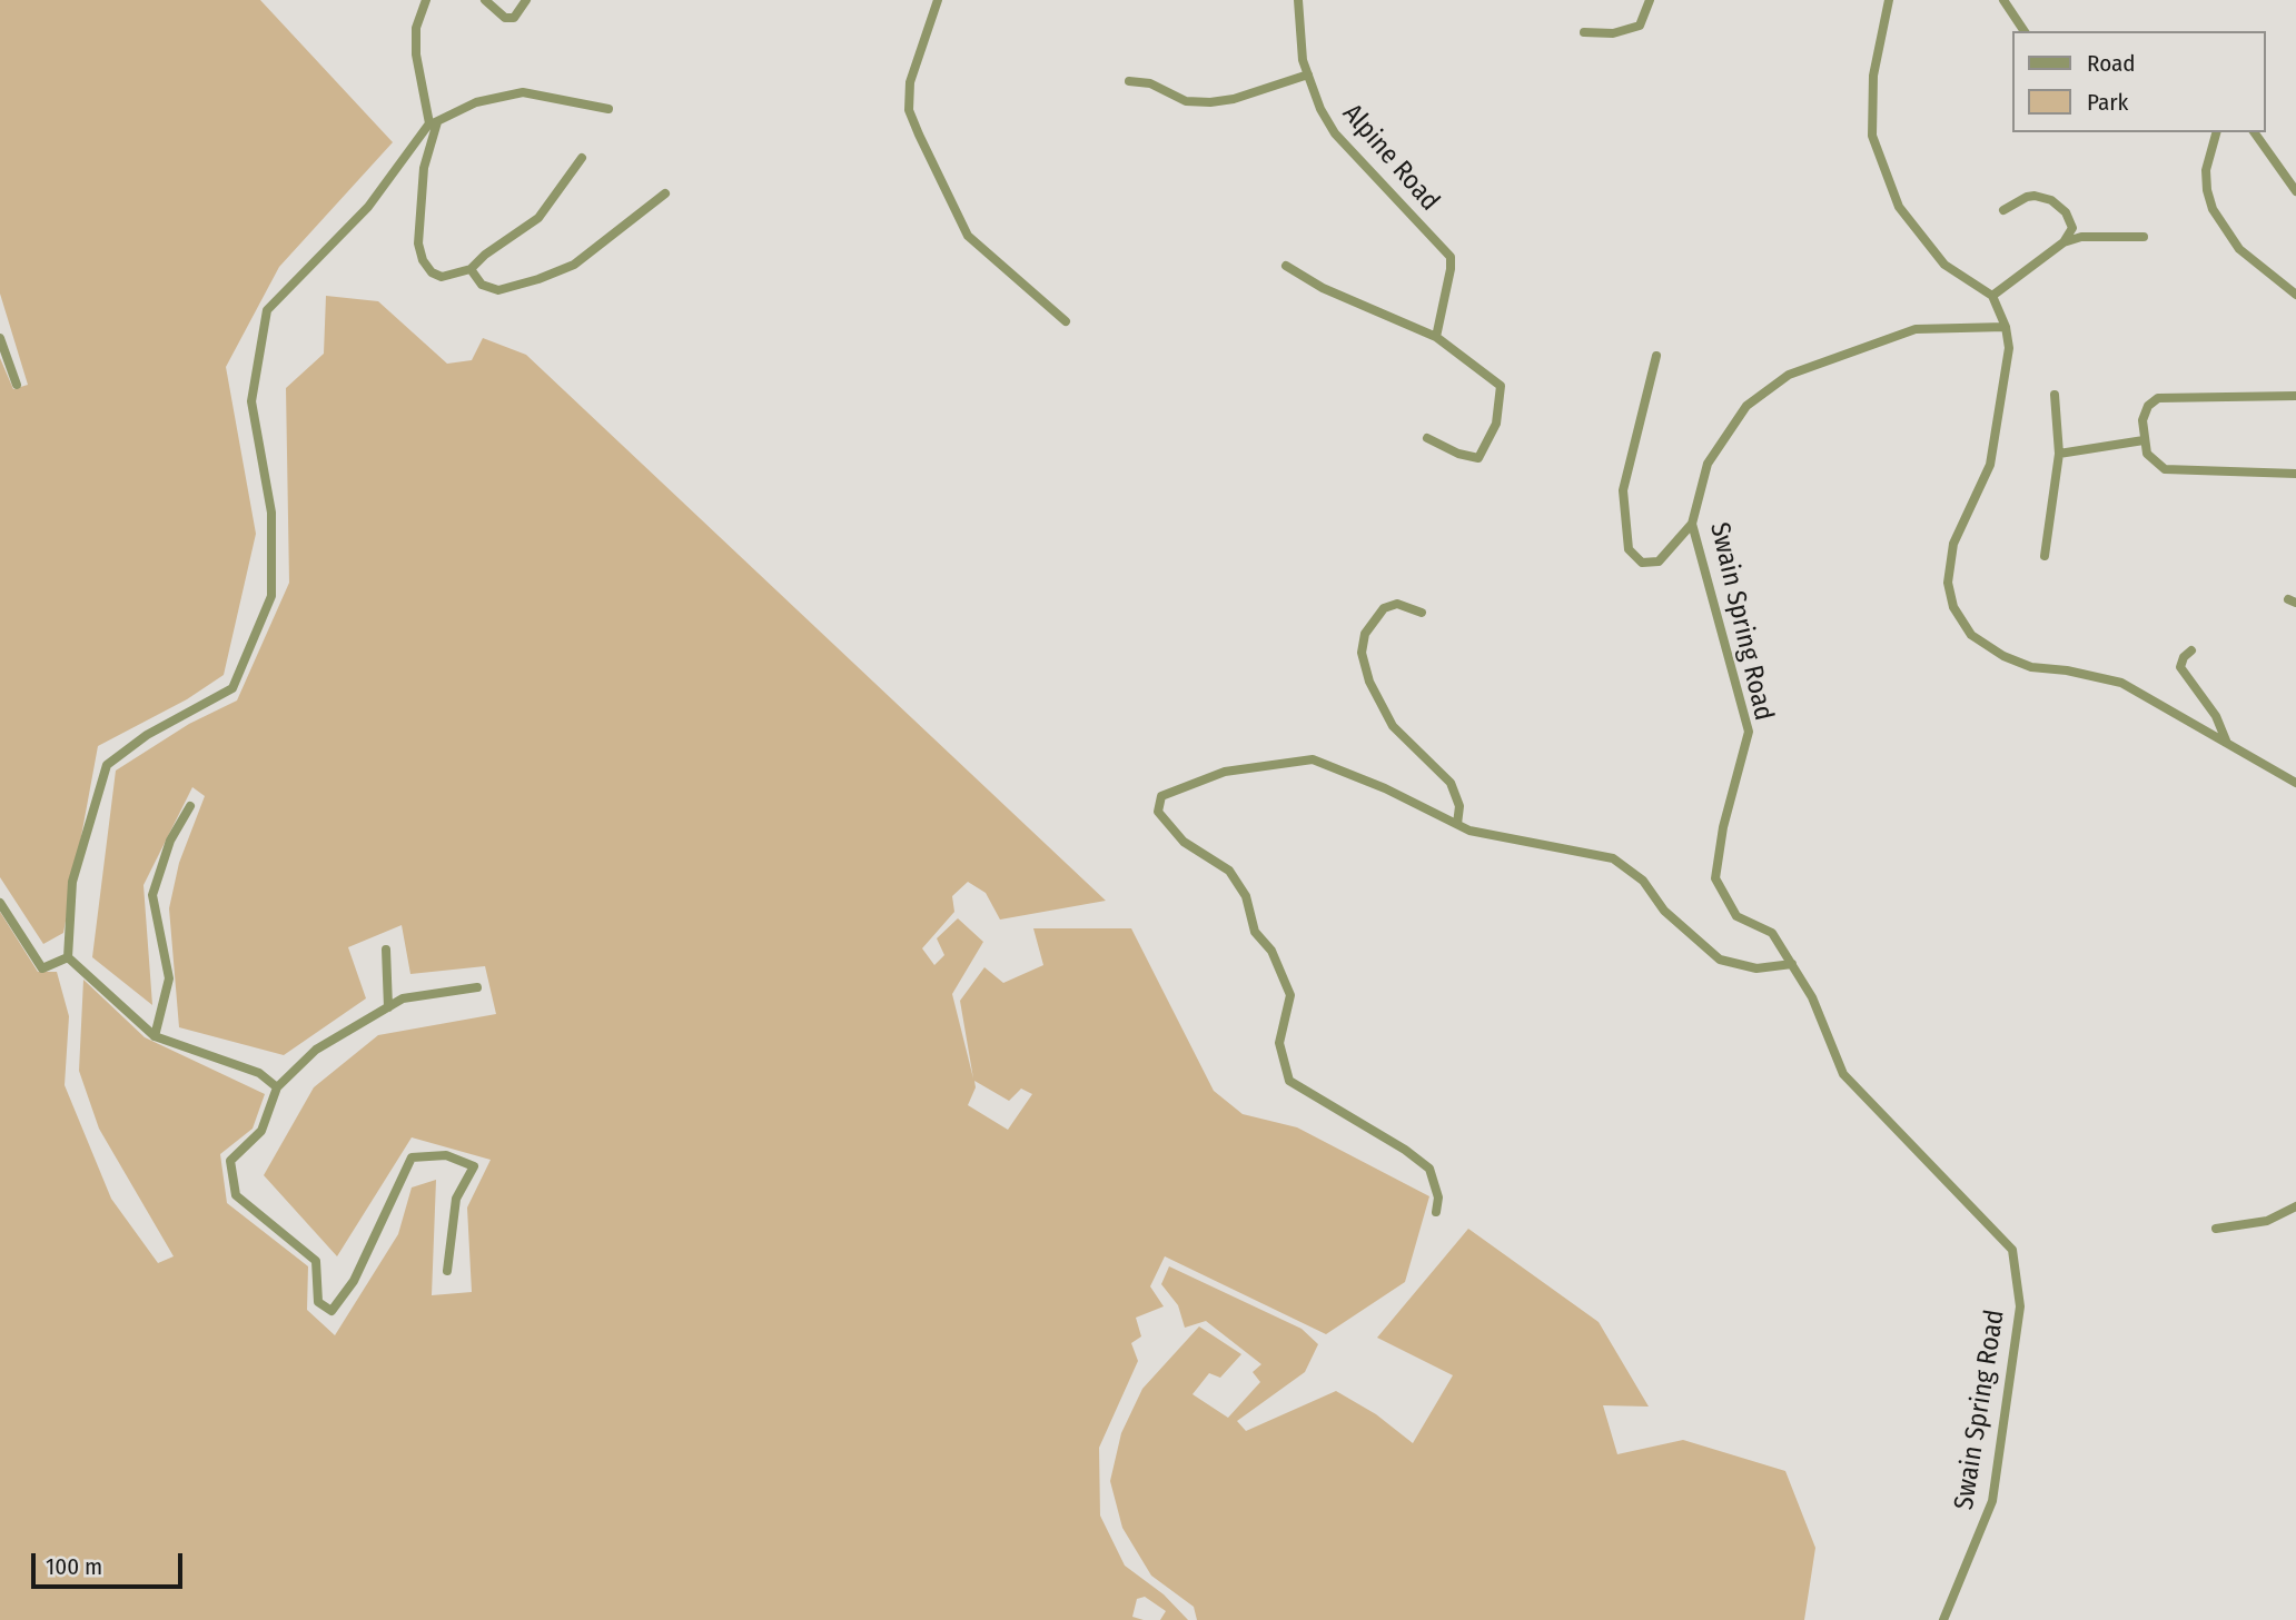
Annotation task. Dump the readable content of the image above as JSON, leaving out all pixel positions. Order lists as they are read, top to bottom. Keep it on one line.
{"streets":{"street":["Alpine Road","Swain Spring Road"]},"legend":["Road","Park"],"scale_bar":"100 m"}
